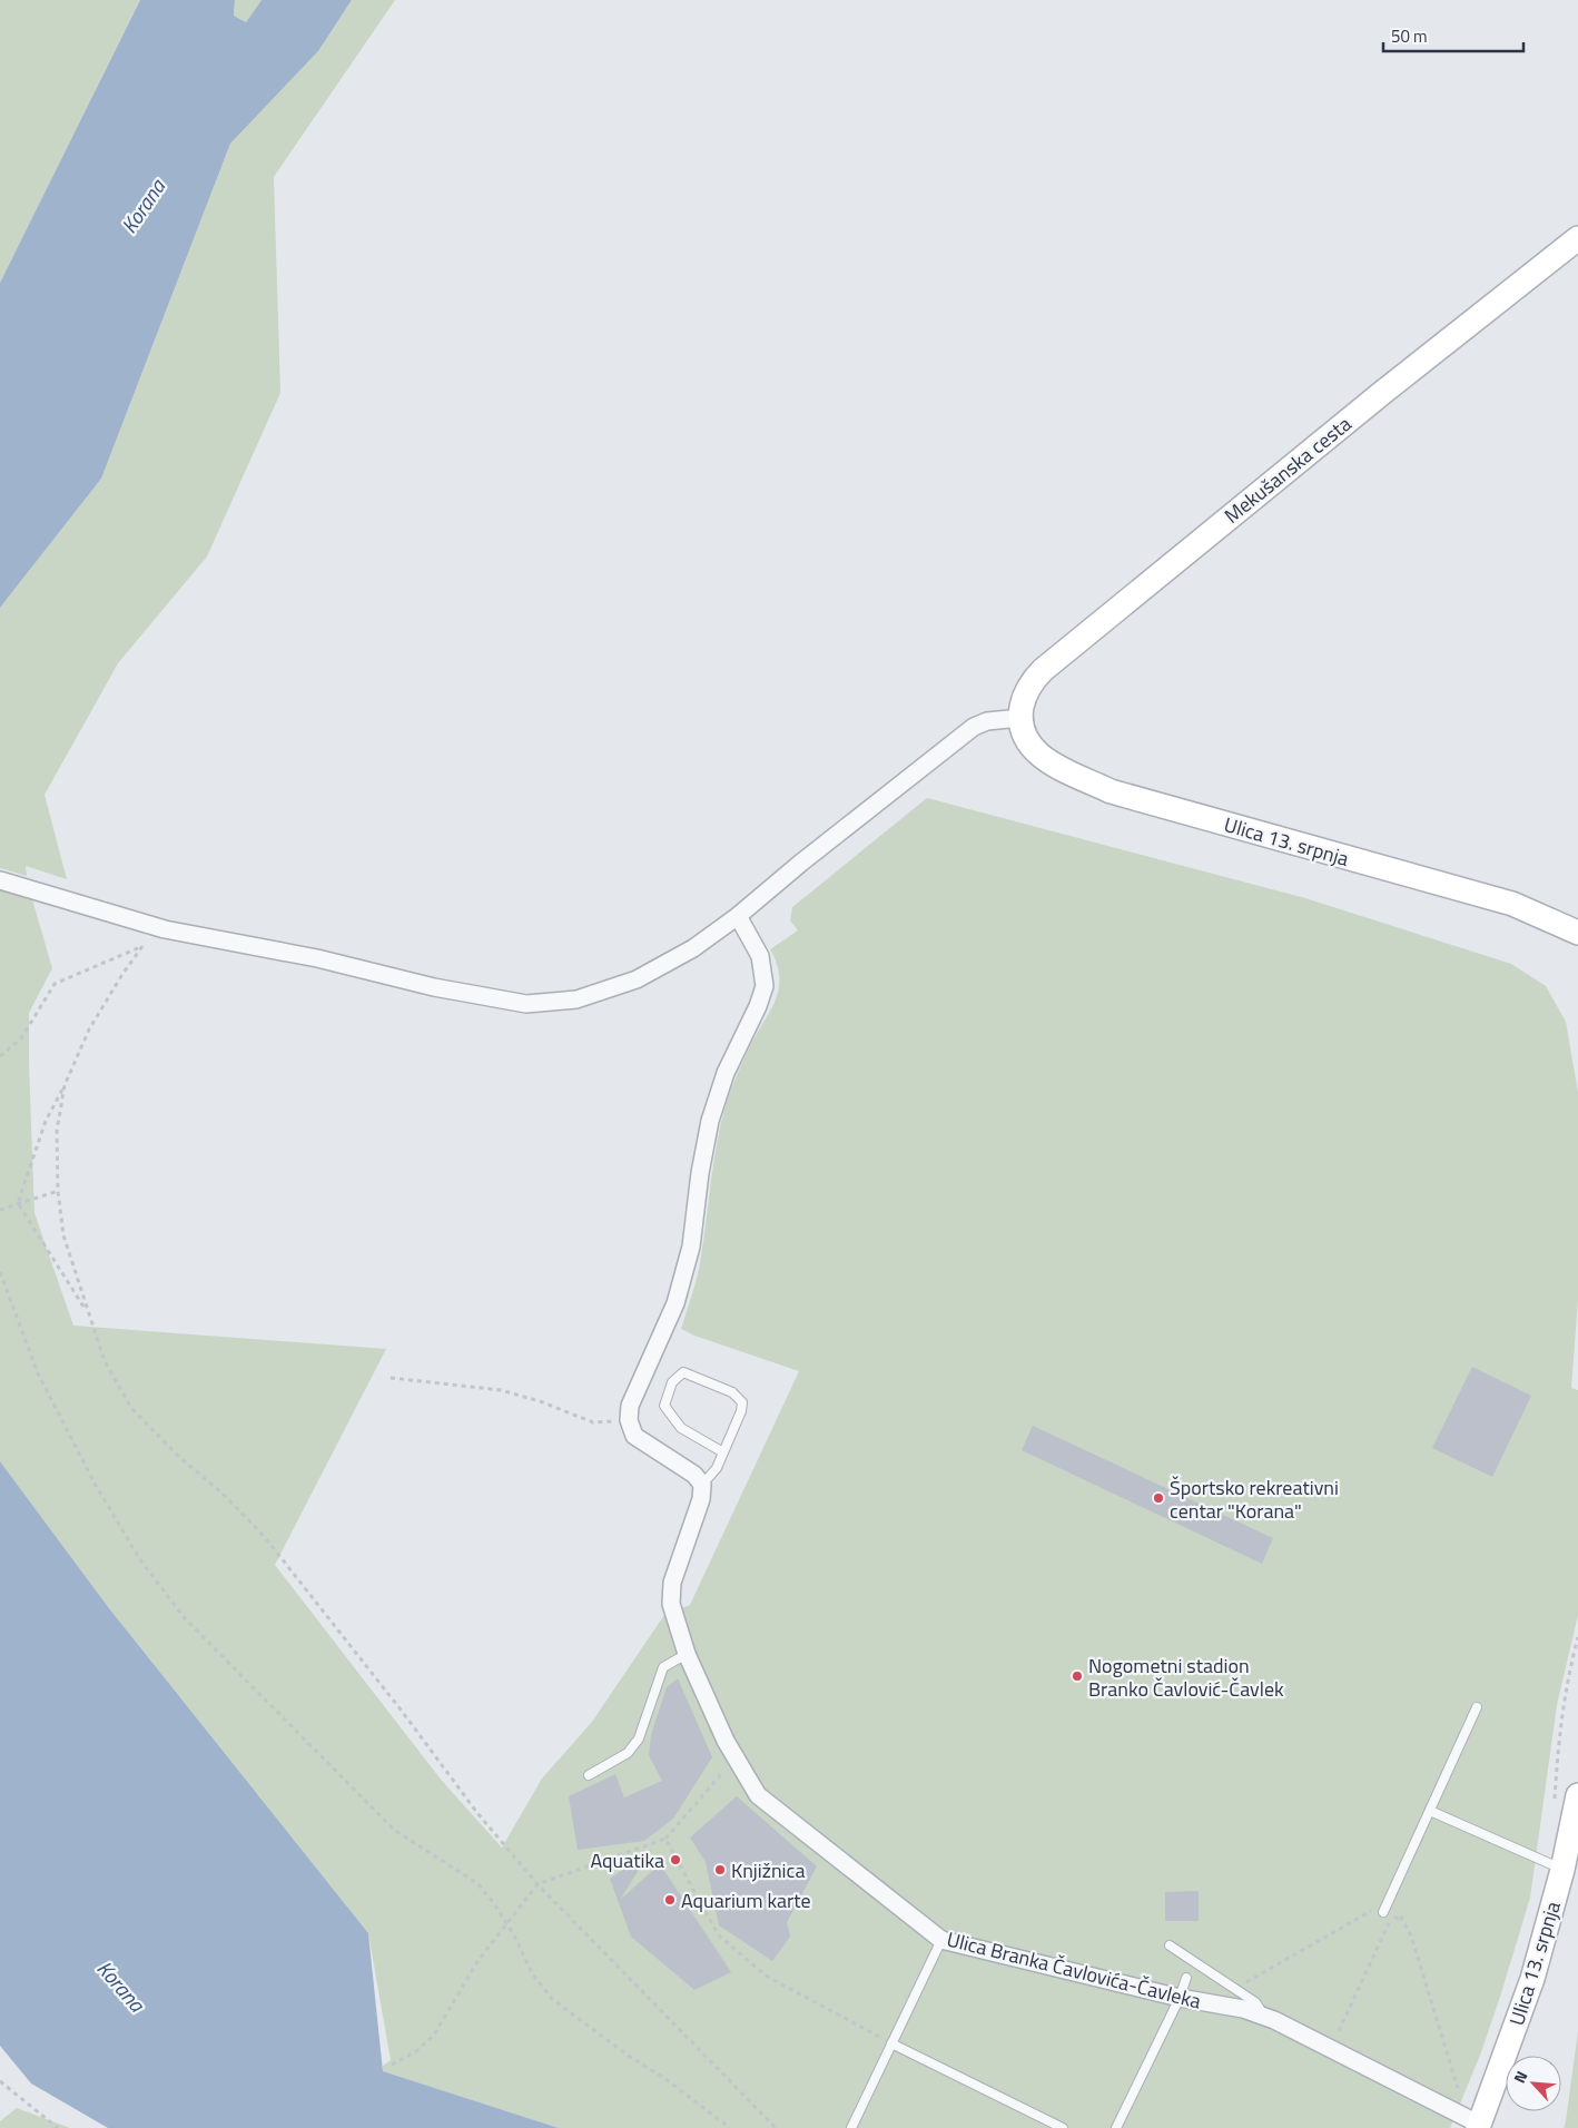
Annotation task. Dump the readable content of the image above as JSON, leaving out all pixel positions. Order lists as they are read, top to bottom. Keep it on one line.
{"streets":{"street":["Mekušanska cesta","Ulica 13. srpnja","Ulica Branka Čavlovića-Čavleka"]},"crossings":[["Mekušanska cesta","Ulica 13. srpnja"],["Ulica 13. srpnja","Ulica Branka Čavlovića-Čavleka"]],"water":["Korana"],"places":["Športsko rekreativni centar \"Korana\"","Nogometni stadion Branko Čavlović-Čavlek","Aquatika","Knjižnica","Aquarium karte"],"scale_bar":"50 m","north":"top left"}
